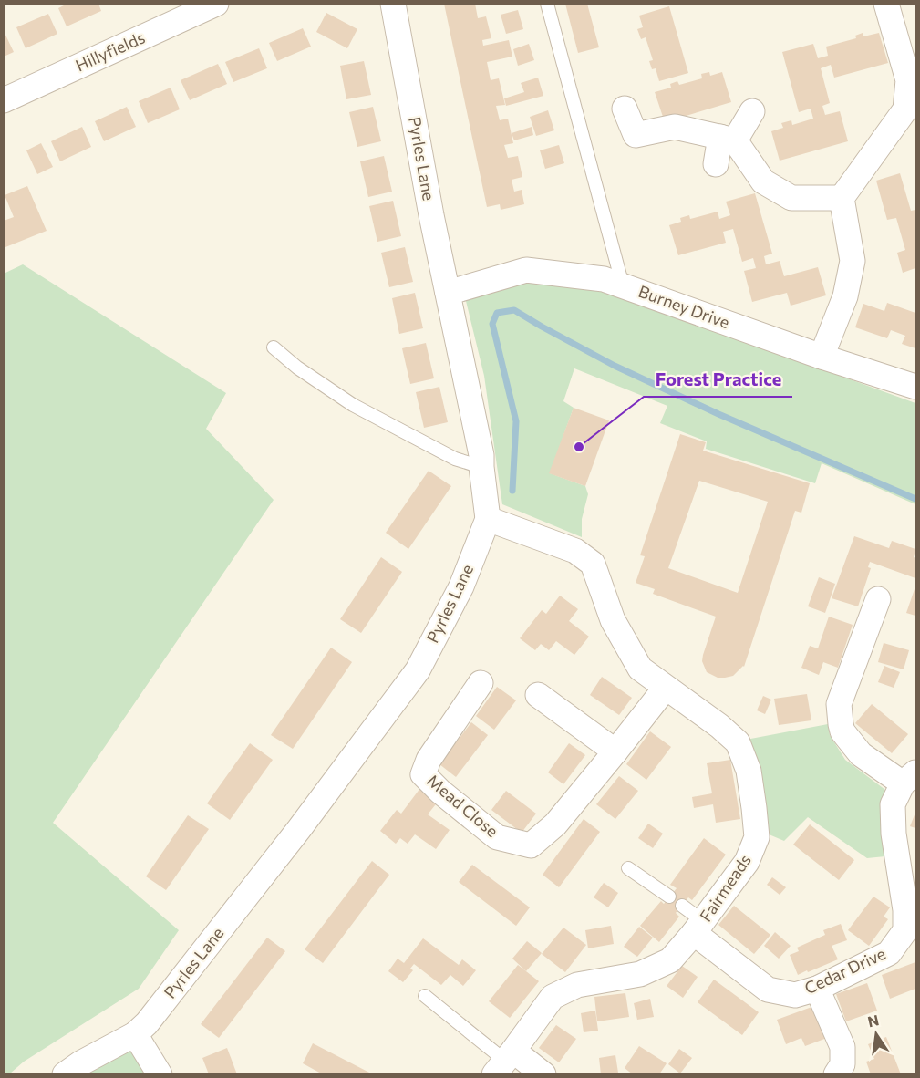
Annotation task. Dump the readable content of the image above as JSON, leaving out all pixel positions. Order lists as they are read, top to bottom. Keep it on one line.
{"streets":{"street":["Hillyfields","Pyrles Lane","Burney Drive","Mead Close","Fairmeads","Cedar Drive"]},"crossings":[["Pyrles Lane","Burney Drive"],["Pyrles Lane","Fairmeads"],["Mead Close","Fairmeads"],["Fairmeads","Cedar Drive"]],"places":["Forest Practice"],"north":"top"}
